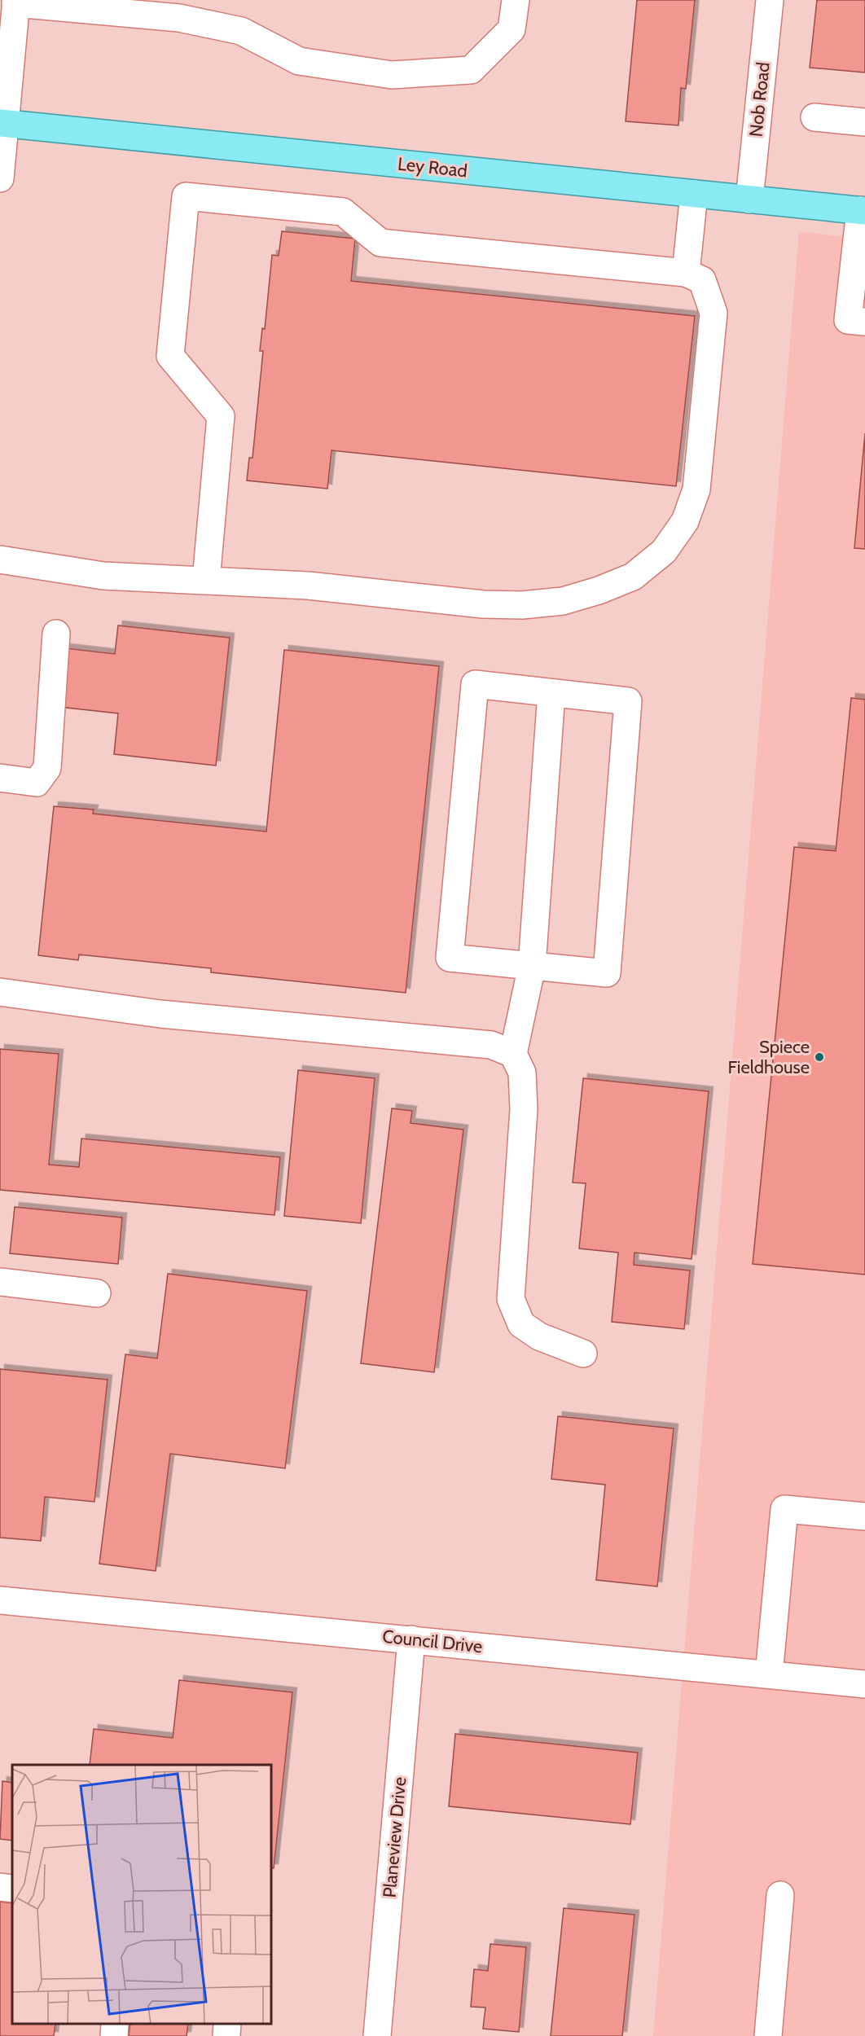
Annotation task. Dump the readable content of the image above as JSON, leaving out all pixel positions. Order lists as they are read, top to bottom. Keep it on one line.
{"streets":{"main road":["Ley Road"],"street":["Nob Road","Council Drive","Planeview Drive"]},"crossings":[["Nob Road","Ley Road"],["Council Drive","Planeview Drive"]],"places":["Spiece Fieldhouse"]}
